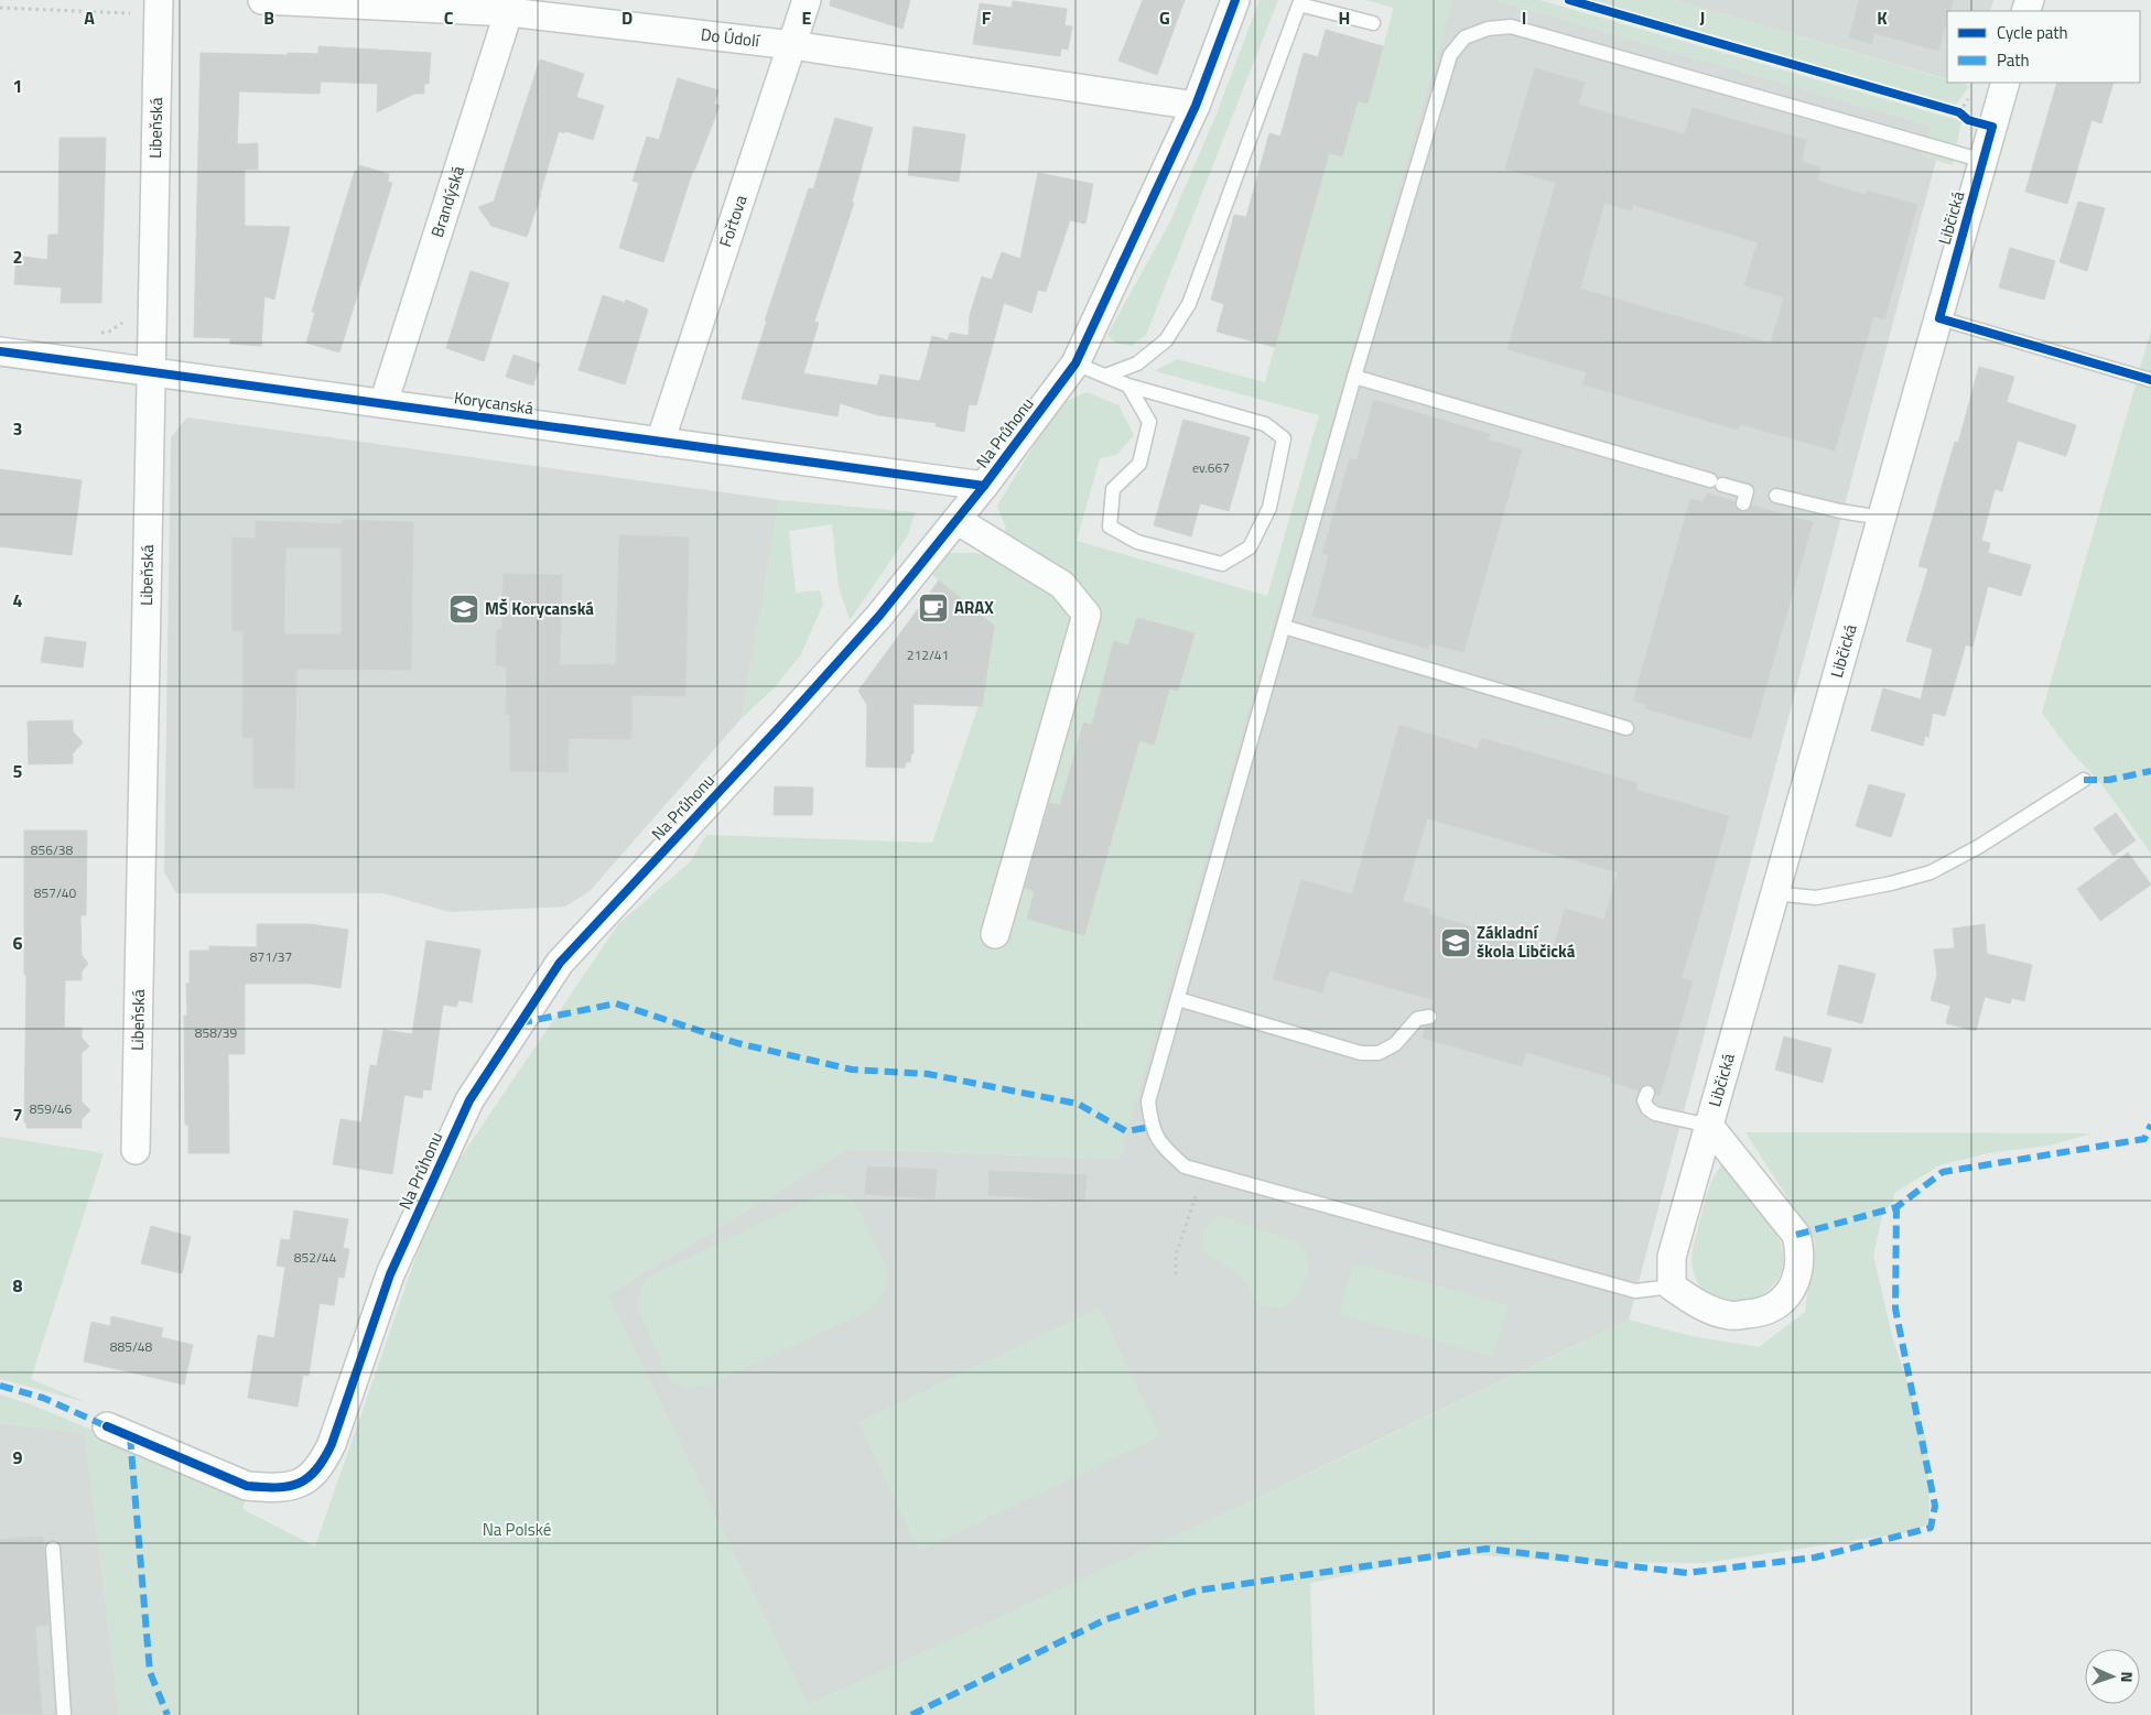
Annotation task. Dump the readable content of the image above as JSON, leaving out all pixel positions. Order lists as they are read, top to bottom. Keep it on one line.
{"streets":{"street":["Do Údolí","Libeňská","Brandýská","Libčická","Fořtova","Korycanská","Na Průhonu"]},"crossings":[["Do Údolí","Brandýská"],["Do Údolí","Fořtova"],["Do Údolí","Na Průhonu"],["Libeňská","Korycanská"],["Brandýská","Korycanská"],["Fořtova","Korycanská"],["Korycanská","Na Průhonu"]],"parks":["Na Polské"],"places":{"cafe":["ARAX"],"school or university":["MŠ Korycanská","Základní škola Libčická"]},"house_numbers":["ev.667","212/41","856/38","857/40","871/37","858/39","859/46","852/44","885/48"],"legend":["Cycle path","Path"],"north":"right","grid":{"columns":["A","B","C","D","E","F","G","H","I","J","K"],"rows":["1","2","3","4","5","6","7","8","9"]}}
